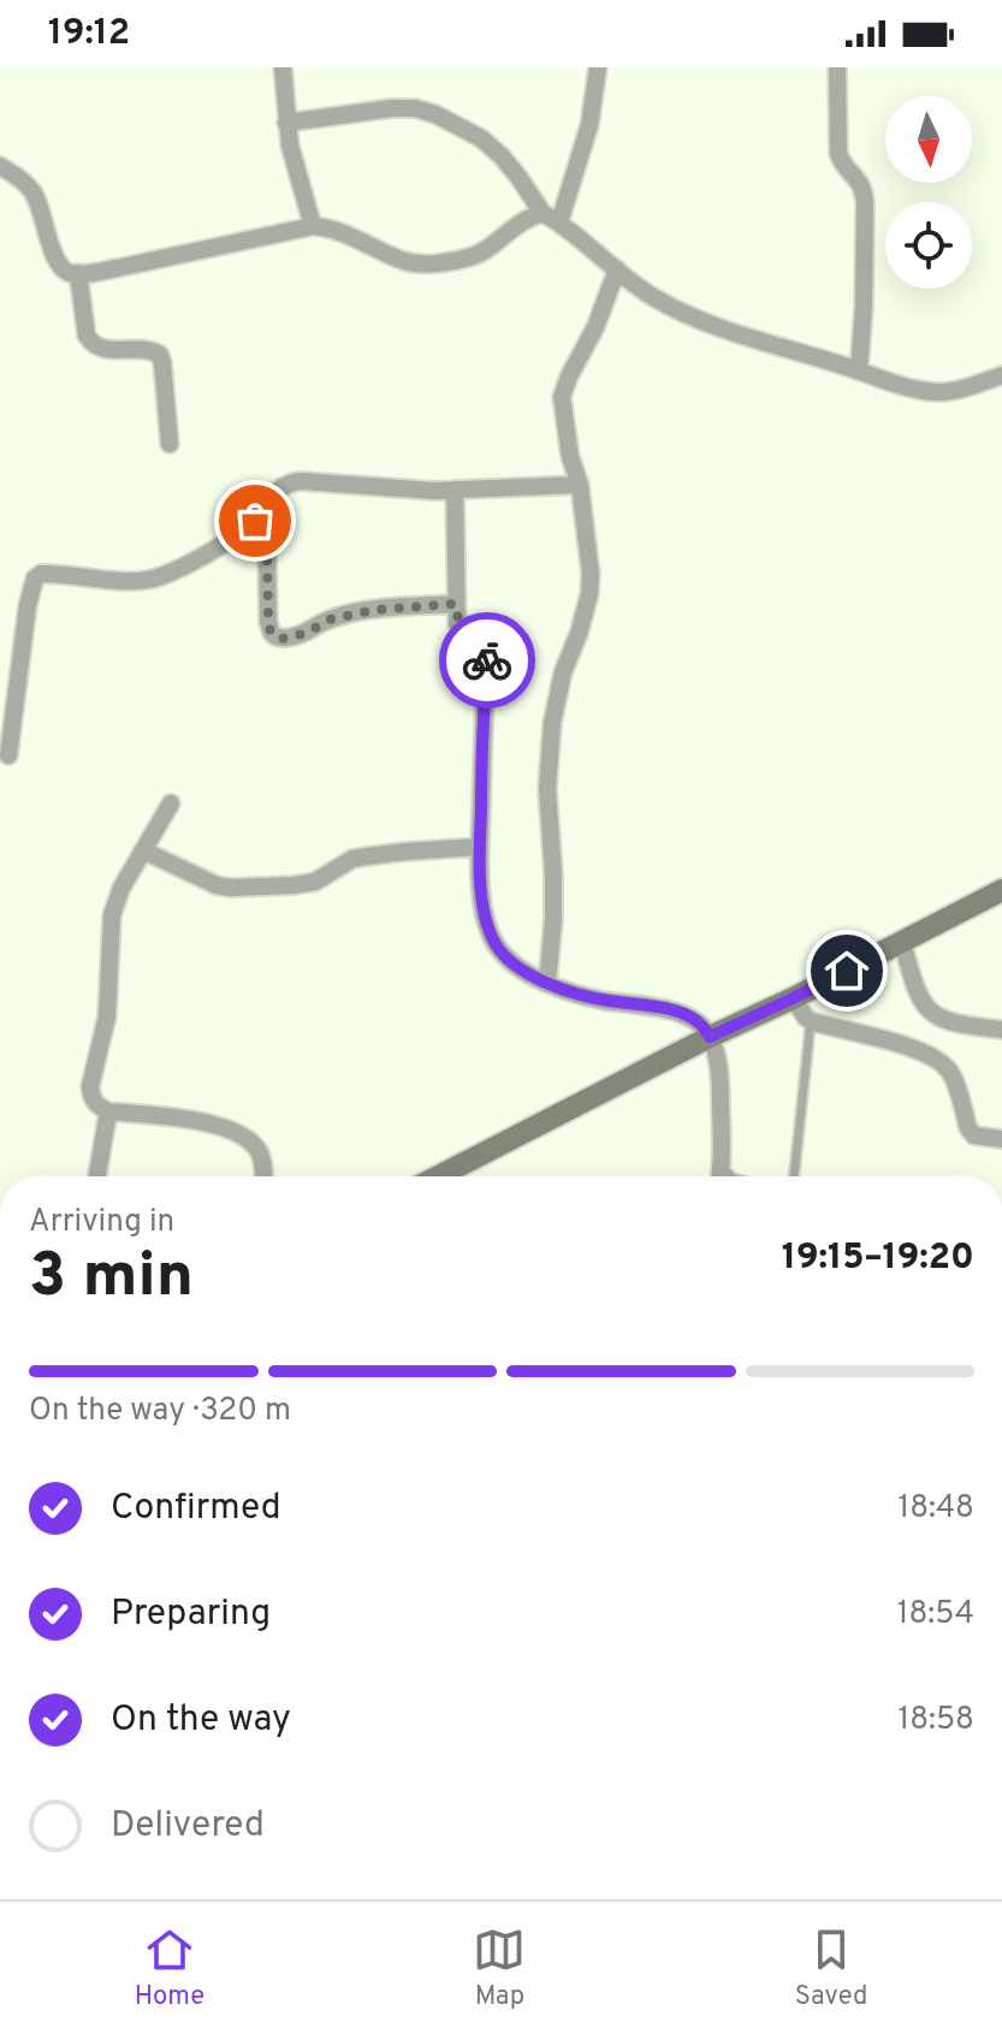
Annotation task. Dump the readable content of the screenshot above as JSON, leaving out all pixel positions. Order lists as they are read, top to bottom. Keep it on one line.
{"north":"bottom","page":{"status":"19:12","heading":["3 min","Arriving in","19:15–19:20"],"bar":"On the way · 320 m","list":[["Confirmed","18:48"],["Preparing","18:54"],["On the way","18:58"],"Delivered"],"tabs":["Home","Map","Saved"]}}
